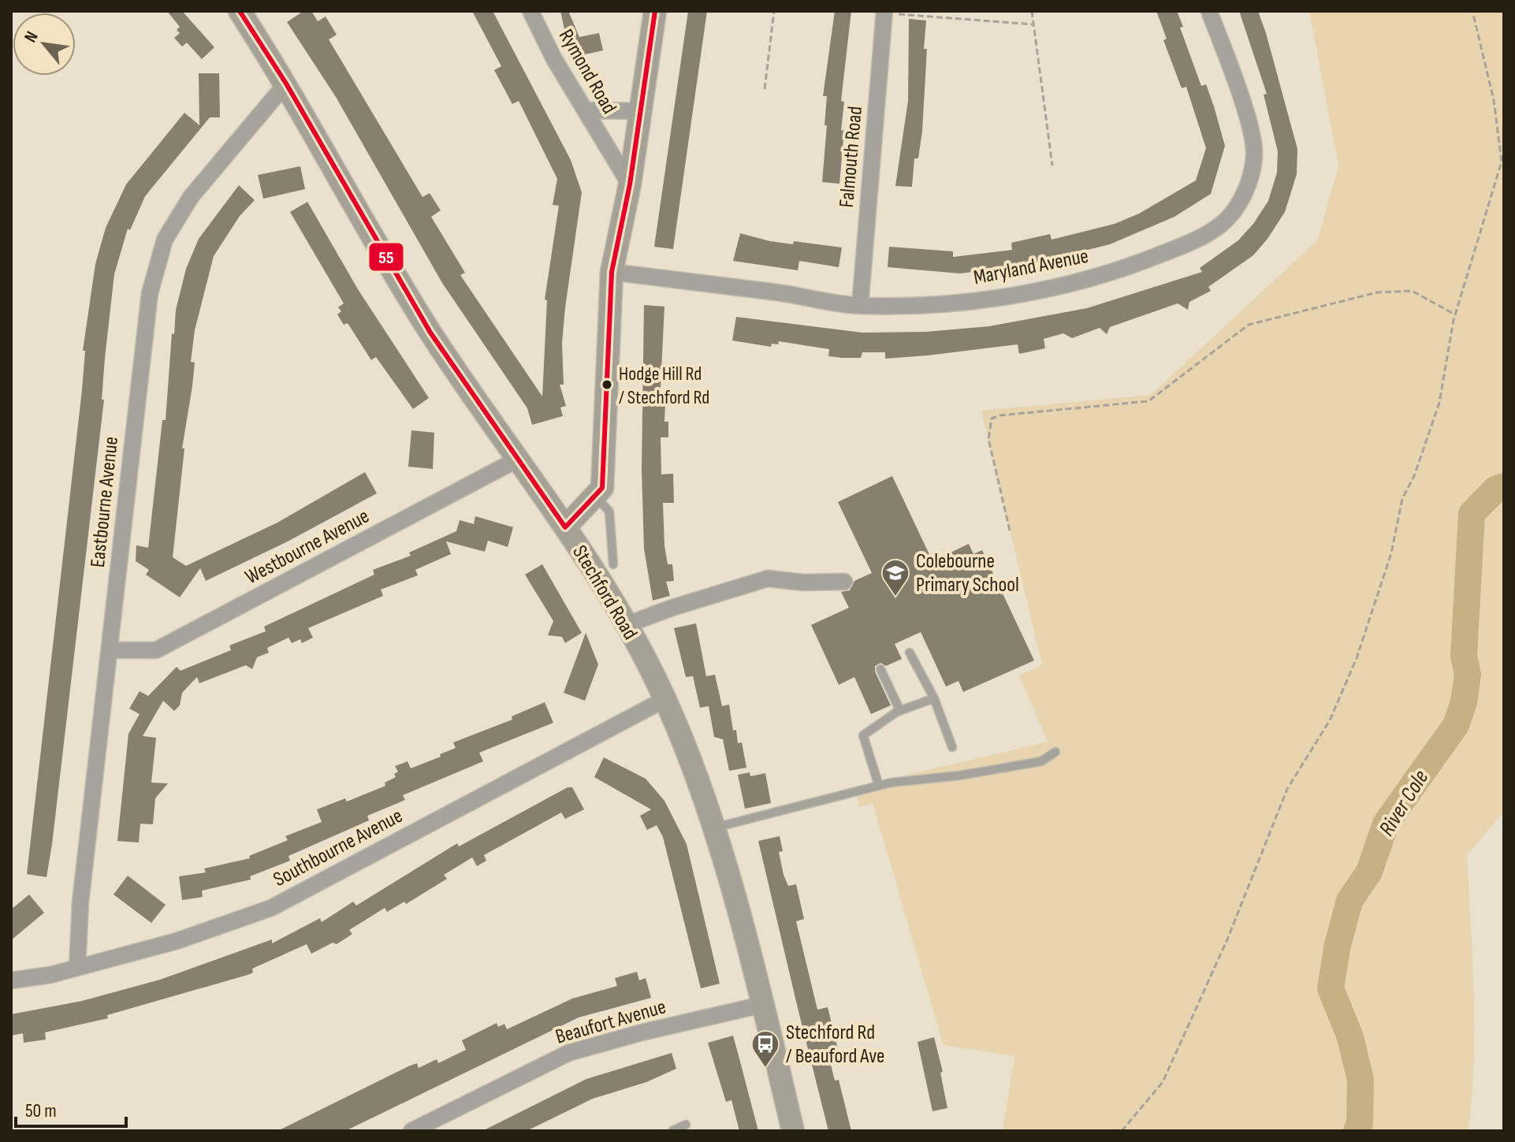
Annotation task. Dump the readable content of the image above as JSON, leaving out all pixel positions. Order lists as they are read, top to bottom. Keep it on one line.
{"streets":{"main road":["Stechford Road"],"street":["Rymond Road","Falmouth Road","Maryland Avenue","Eastbourne Avenue","Westbourne Avenue","Southbourne Avenue","Beaufort Avenue"]},"crossings":[["Falmouth Road","Maryland Avenue"],["Eastbourne Avenue","Westbourne Avenue"],["Eastbourne Avenue","Stechford Road"],["Eastbourne Avenue","Southbourne Avenue"],["Westbourne Avenue","Stechford Road"],["Stechford Road","Southbourne Avenue"],["Stechford Road","Beaufort Avenue"]],"water":["River Cole"],"places":{"other":["Hodge Hill Rd / Stechford Rd"],"school or university":["Colebourne Primary School"],"bus stop":["Stechford Rd / Beauford Ave"]},"lines":["transit line 55"],"scale_bar":"50 m","north":"top left"}
